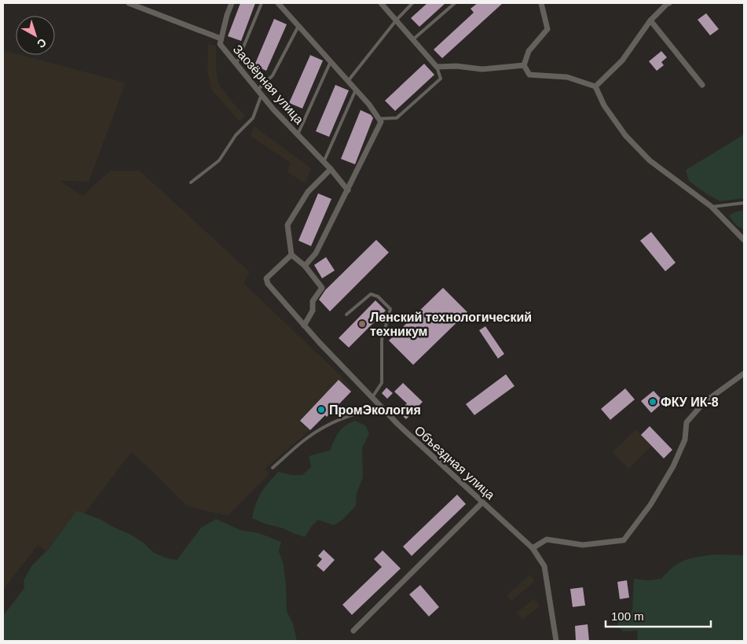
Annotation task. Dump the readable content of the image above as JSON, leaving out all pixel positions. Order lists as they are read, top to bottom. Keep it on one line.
{"streets":{"street":["Заозёрная улица","Объездная улица"]},"places":["Ленский технологический техникум","ФКУ ИК-8","ПромЭкология"],"scale_bar":"100 m","north":"bottom right"}
